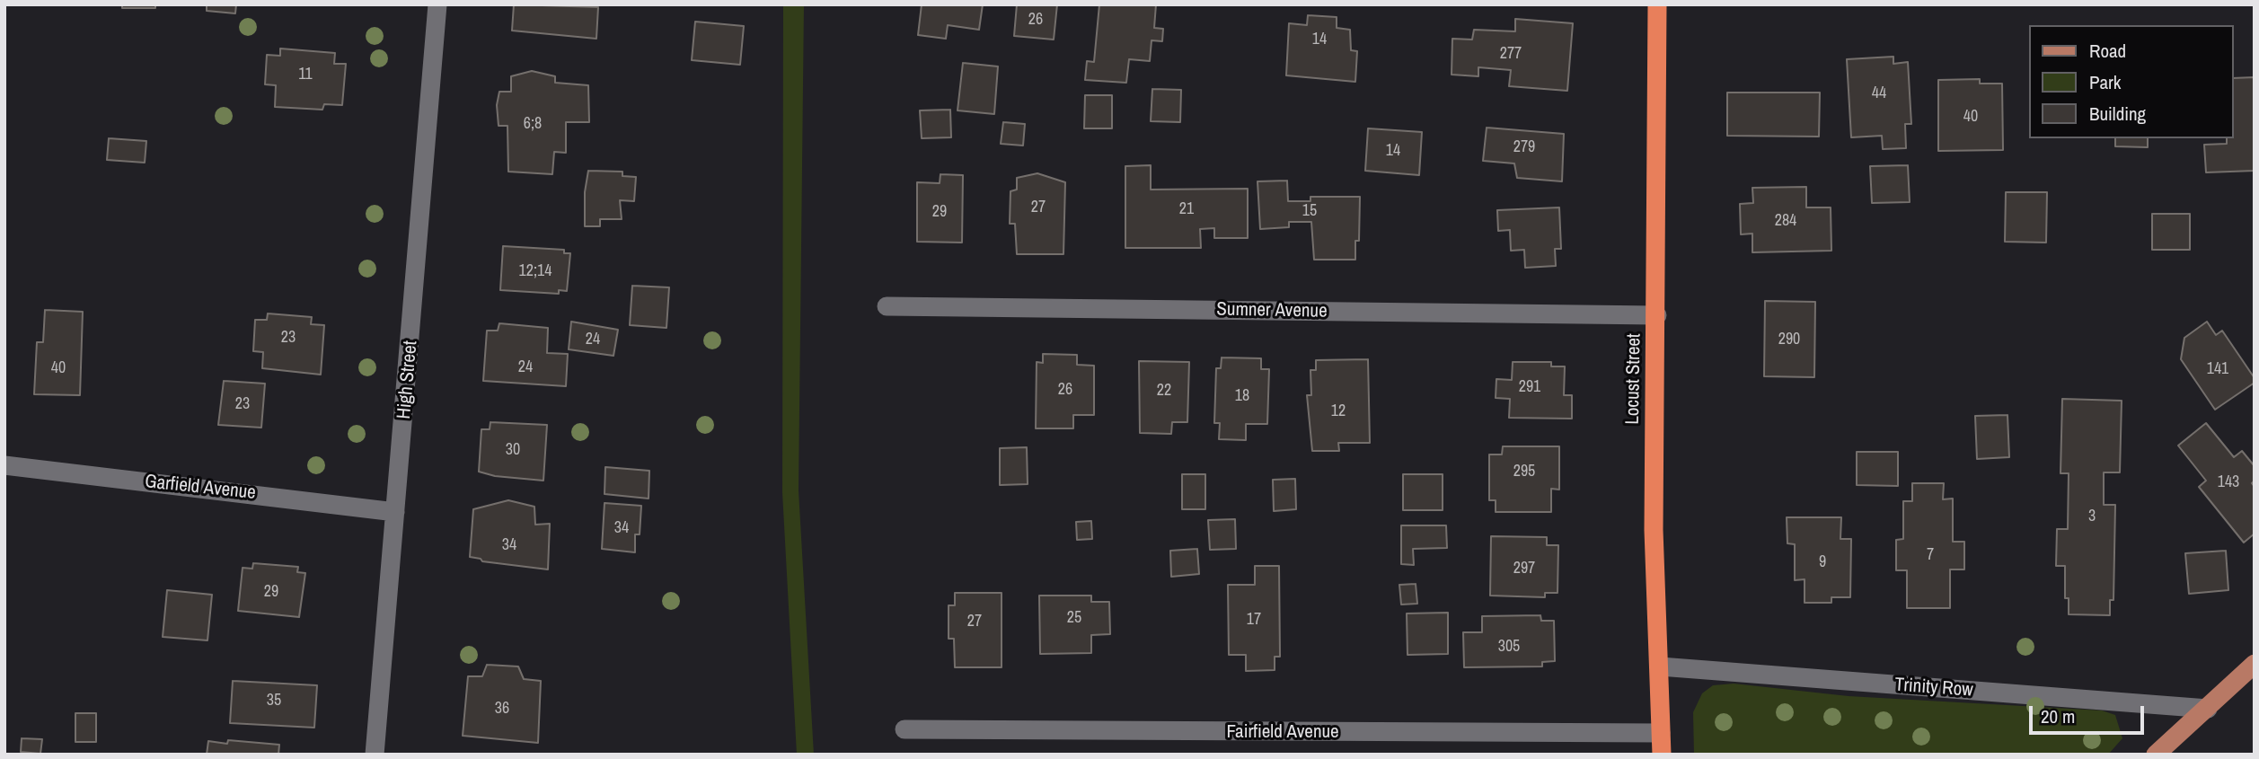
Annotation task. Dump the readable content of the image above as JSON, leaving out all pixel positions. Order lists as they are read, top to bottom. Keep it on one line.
{"streets":{"highway":["Locust Street"],"street":["Sumner Avenue","High Street","Garfield Avenue","Trinity Row","Fairfield Avenue"]},"crossings":[["Sumner Avenue","Locust Street"],["Locust Street","Trinity Row"],["Locust Street","Fairfield Avenue"],["High Street","Garfield Avenue"]],"house_numbers":["26","14","277","11","44","40","6;8","279","14","27","21","15","29","284","12;14","23","24","290","24","40","141","291","26","22","18","23","12","30","295","143","3","34","34","7","9","297","29","25","17","27","305","35","36"],"legend":["Road","Park","Building"],"scale_bar":"20 m"}
